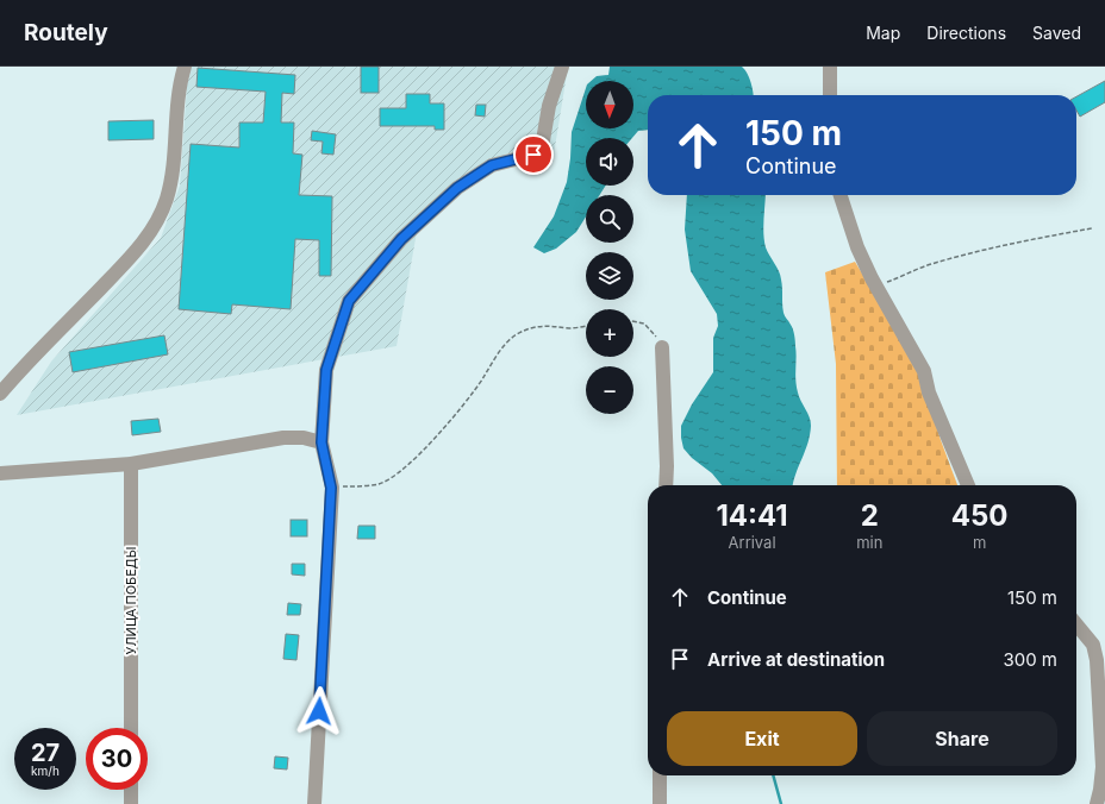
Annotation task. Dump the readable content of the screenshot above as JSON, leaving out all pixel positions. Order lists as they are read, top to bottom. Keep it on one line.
{"streets":{"street":["УЛИЦА ПОБЕДЫ"]},"north":"bottom","page":{"header":"Routely","nav":["Map","Directions","Saved"],"map_buttons":["+","−"],"turn":["150 m","Continue"],"eta":["14:41","Arrival","2","min","450","m"],"list":[{"name":"Continue","value":"150 m"},{"name":"Arrive at destination","value":"300 m"}],"buttons":["Exit","Share"],"speed":"27 km/h","limit":"30"}}
